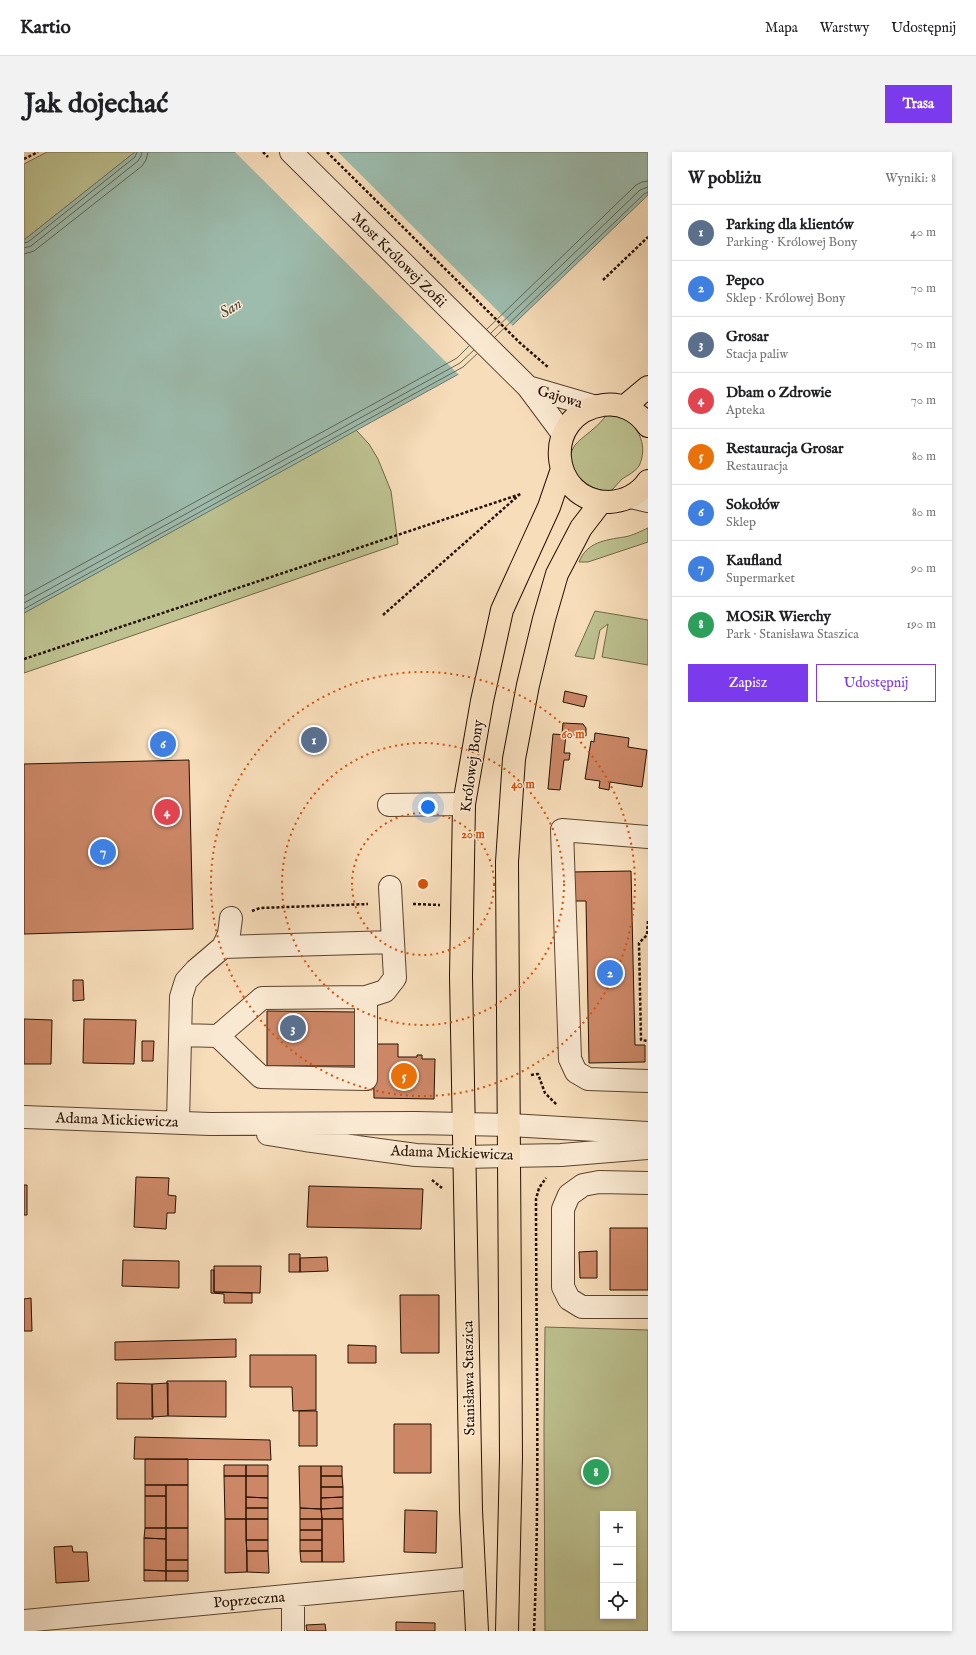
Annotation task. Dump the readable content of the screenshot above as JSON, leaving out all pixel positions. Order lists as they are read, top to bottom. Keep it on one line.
{"streets":{"main road":["Królowej Bony","Stanisława Staszica"],"street":["Most Królowej Zofii","Gajowa","Adama Mickiewicza","Poprzeczna"]},"crossings":[["Most Królowej Zofii","Gajowa"],["Królowej Bony","Adama Mickiewicza"],["Królowej Bony","Stanisława Staszica"],["Adama Mickiewicza","Stanisława Staszica"],["Stanisława Staszica","Poprzeczna"]],"water":["San"],"page":{"header":"Kartio","nav":["Mapa","Warstwy","Udostępnij"],"buttons":["Trasa",["Zapisz","Udostępnij"]],"title":"Jak dojechać","heading":["W pobliżu","Wyniki: 8"],"list":[{"mark":"1","name":"Parking dla klientów","note":"Parking · Królowej Bony","value":"40 m"},{"mark":"2","name":"Pepco","note":"Sklep · Królowej Bony","value":"70 m"},{"mark":"3","name":"Grosar","note":"Stacja paliw","value":"70 m"},{"mark":"4","name":"Dbam o Zdrowie","note":"Apteka","value":"70 m"},{"mark":"5","name":"Restauracja Grosar","note":"Restauracja","value":"80 m"},{"mark":"6","name":"Sokołów","note":"Sklep","value":"80 m"},{"mark":"7","name":"Kaufland","note":"Supermarket","value":"90 m"},{"mark":"8","name":"MOSiR Wierchy","note":"Park · Stanisława Staszica","value":"190 m"}],"pins":["1","6","4","7","2","3","5","8"],"map_buttons":["+","−"]},"rings":["60 m","40 m","20 m"]}
